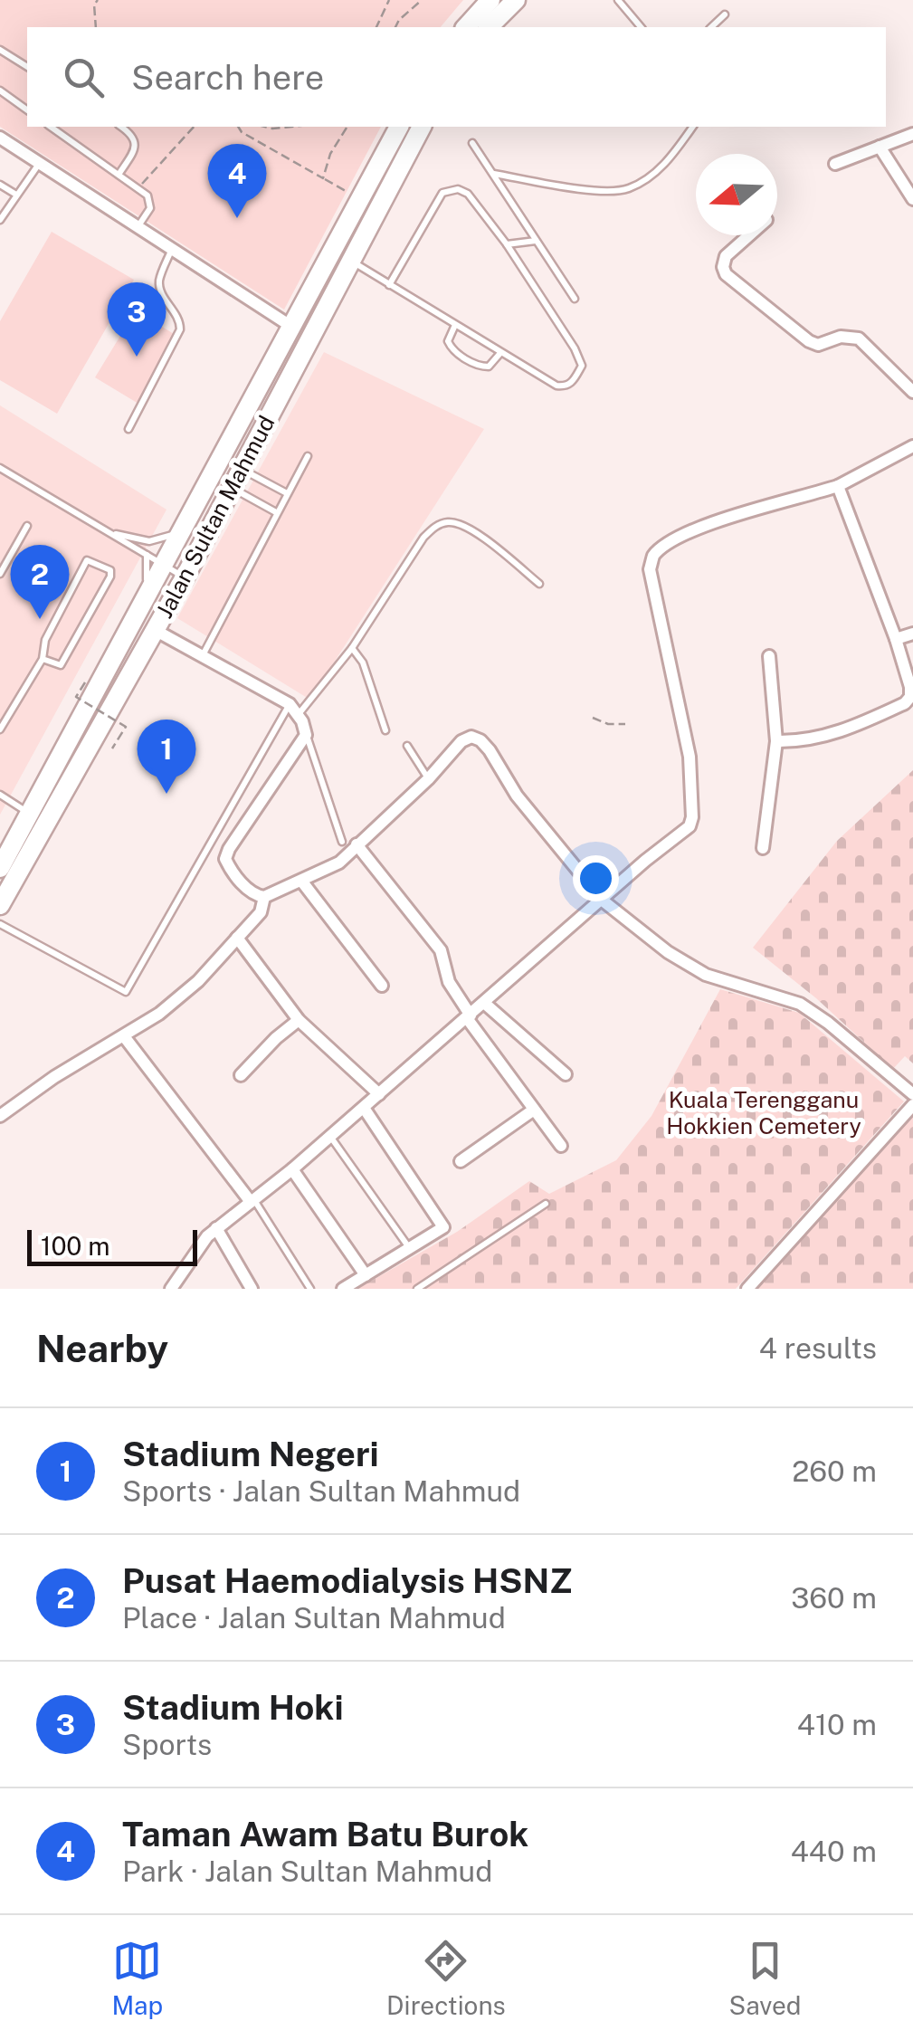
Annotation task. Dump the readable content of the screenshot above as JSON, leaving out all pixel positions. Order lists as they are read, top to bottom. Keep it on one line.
{"streets":{"main road":["Jalan Sultan Mahmud"]},"parks":["Kuala Terengganu Hokkien Cemetery"],"scale_bar":"100 m","north":"left","page":{"search":"Search here","pins":["4","3","2","1"],"scale":"100 m","heading":["Nearby","4 results"],"list":[{"mark":"1","name":"Stadium Negeri","note":"Sports · Jalan Sultan Mahmud","value":"260 m"},{"mark":"2","name":"Pusat Haemodialysis HSNZ","note":"Place · Jalan Sultan Mahmud","value":"360 m"},{"mark":"3","name":"Stadium Hoki","note":"Sports","value":"410 m"},{"mark":"4","name":"Taman Awam Batu Burok","note":"Park · Jalan Sultan Mahmud","value":"440 m"}],"nav":["Map","Directions","Saved"]}}
